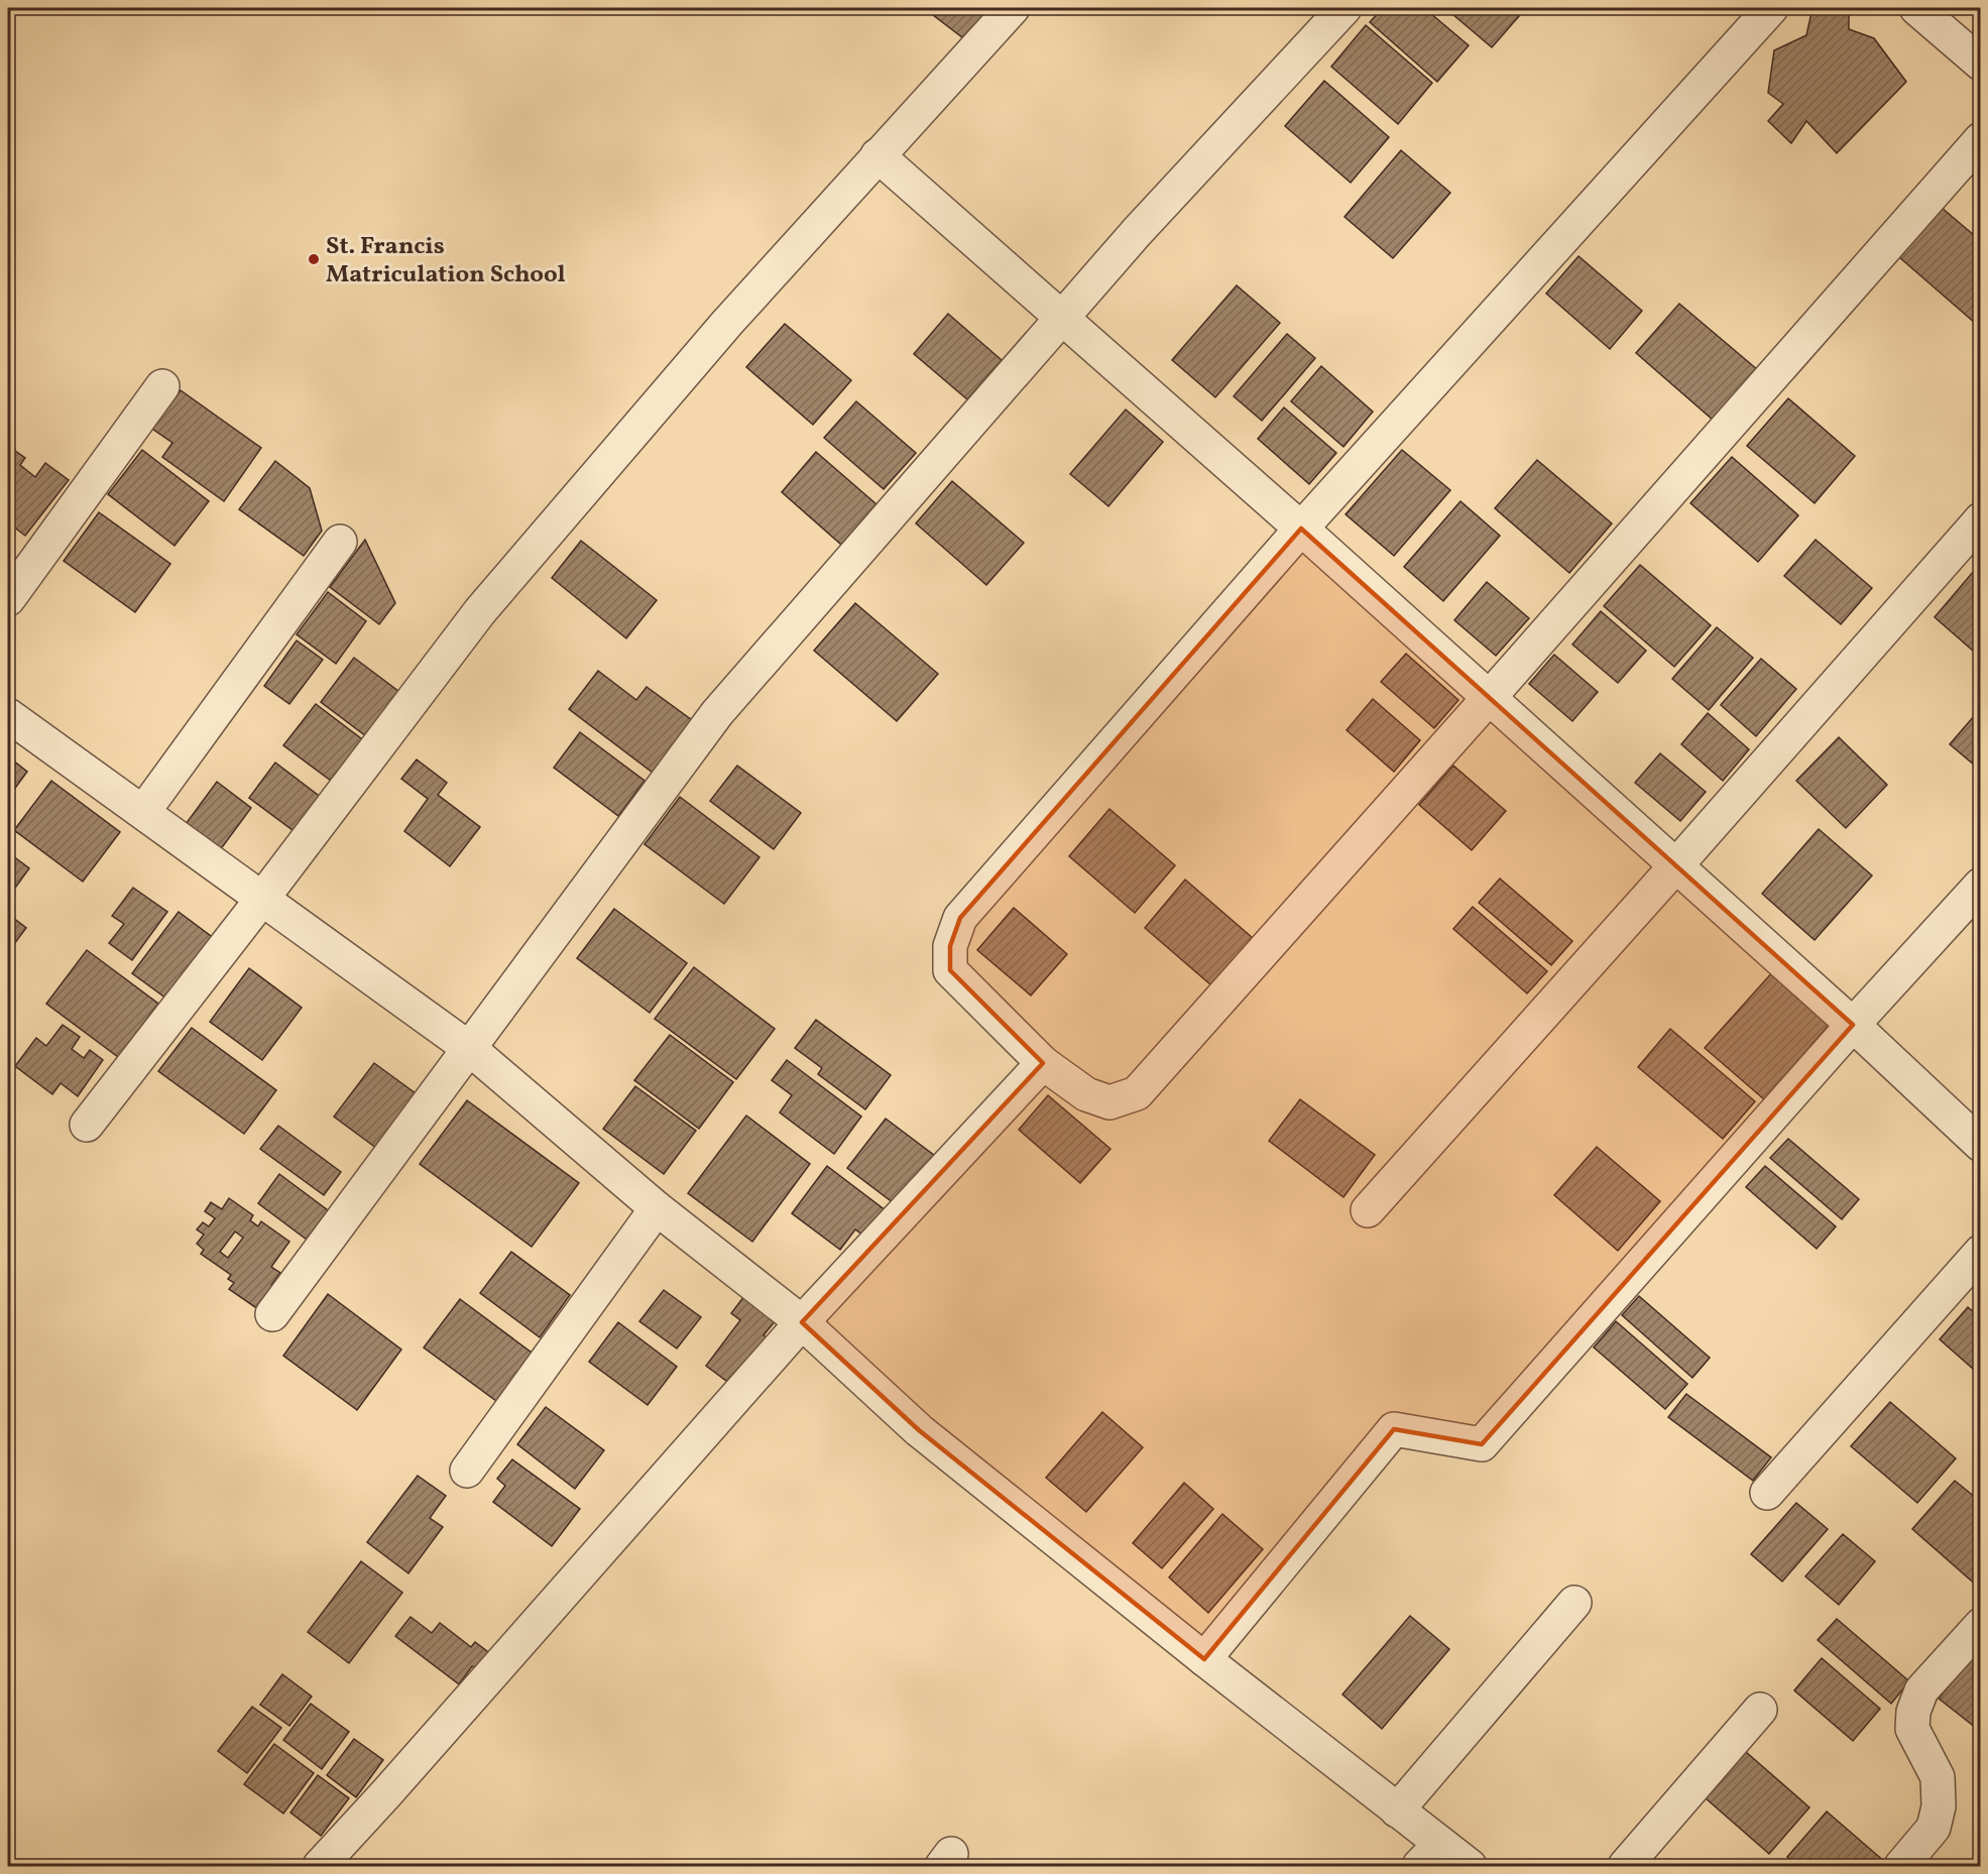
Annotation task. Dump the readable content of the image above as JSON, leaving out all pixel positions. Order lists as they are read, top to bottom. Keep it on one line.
{"places":["St. Francis Matriculation School"]}
